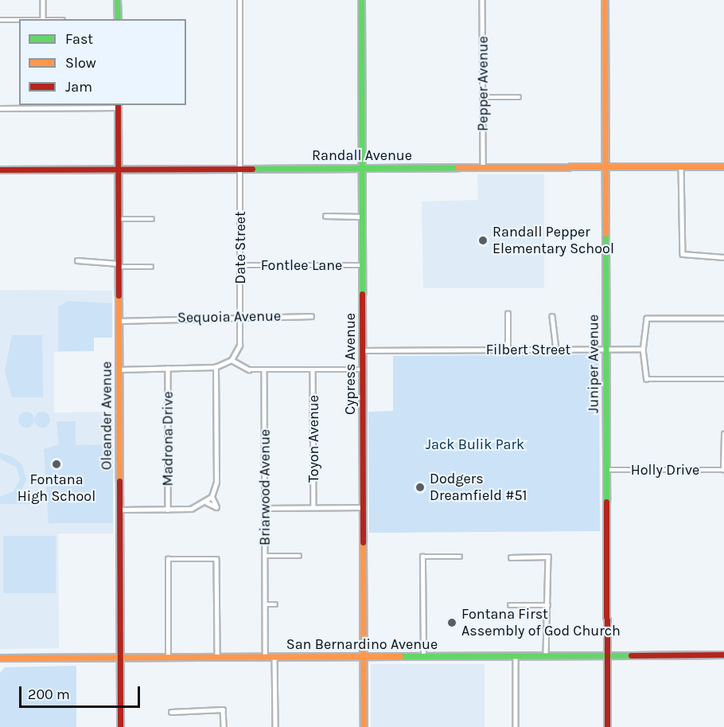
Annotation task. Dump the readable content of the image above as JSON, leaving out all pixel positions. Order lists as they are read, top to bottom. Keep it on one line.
{"streets":{"street":["Pepper Avenue","Randall Avenue","Date Street","Fontlee Lane","Sequoia Avenue","Filbert Street","Cypress Avenue","Juniper Avenue","Oleander Avenue","Madrona Drive","Toyon Avenue","Holly Drive","Briarwood Avenue","San Bernardino Avenue"]},"crossings":[["Pepper Avenue","Randall Avenue"],["Randall Avenue","Date Street"],["Randall Avenue","Cypress Avenue"],["Randall Avenue","Juniper Avenue"],["Randall Avenue","Oleander Avenue"],["Date Street","Fontlee Lane"],["Date Street","Sequoia Avenue"],["Fontlee Lane","Cypress Avenue"],["Sequoia Avenue","Oleander Avenue"],["Filbert Street","Cypress Avenue"],["Filbert Street","Juniper Avenue"],["Cypress Avenue","San Bernardino Avenue"],["Juniper Avenue","Holly Drive"],["Juniper Avenue","San Bernardino Avenue"],["Oleander Avenue","San Bernardino Avenue"],["Briarwood Avenue","San Bernardino Avenue"]],"parks":["Jack Bulik Park"],"places":["Randall Pepper Elementary School","Fontana High School","Dodgers Dreamfield #51","Fontana First Assembly of God Church"],"legend":["Fast","Slow","Jam"],"scale_bar":"200 m"}
